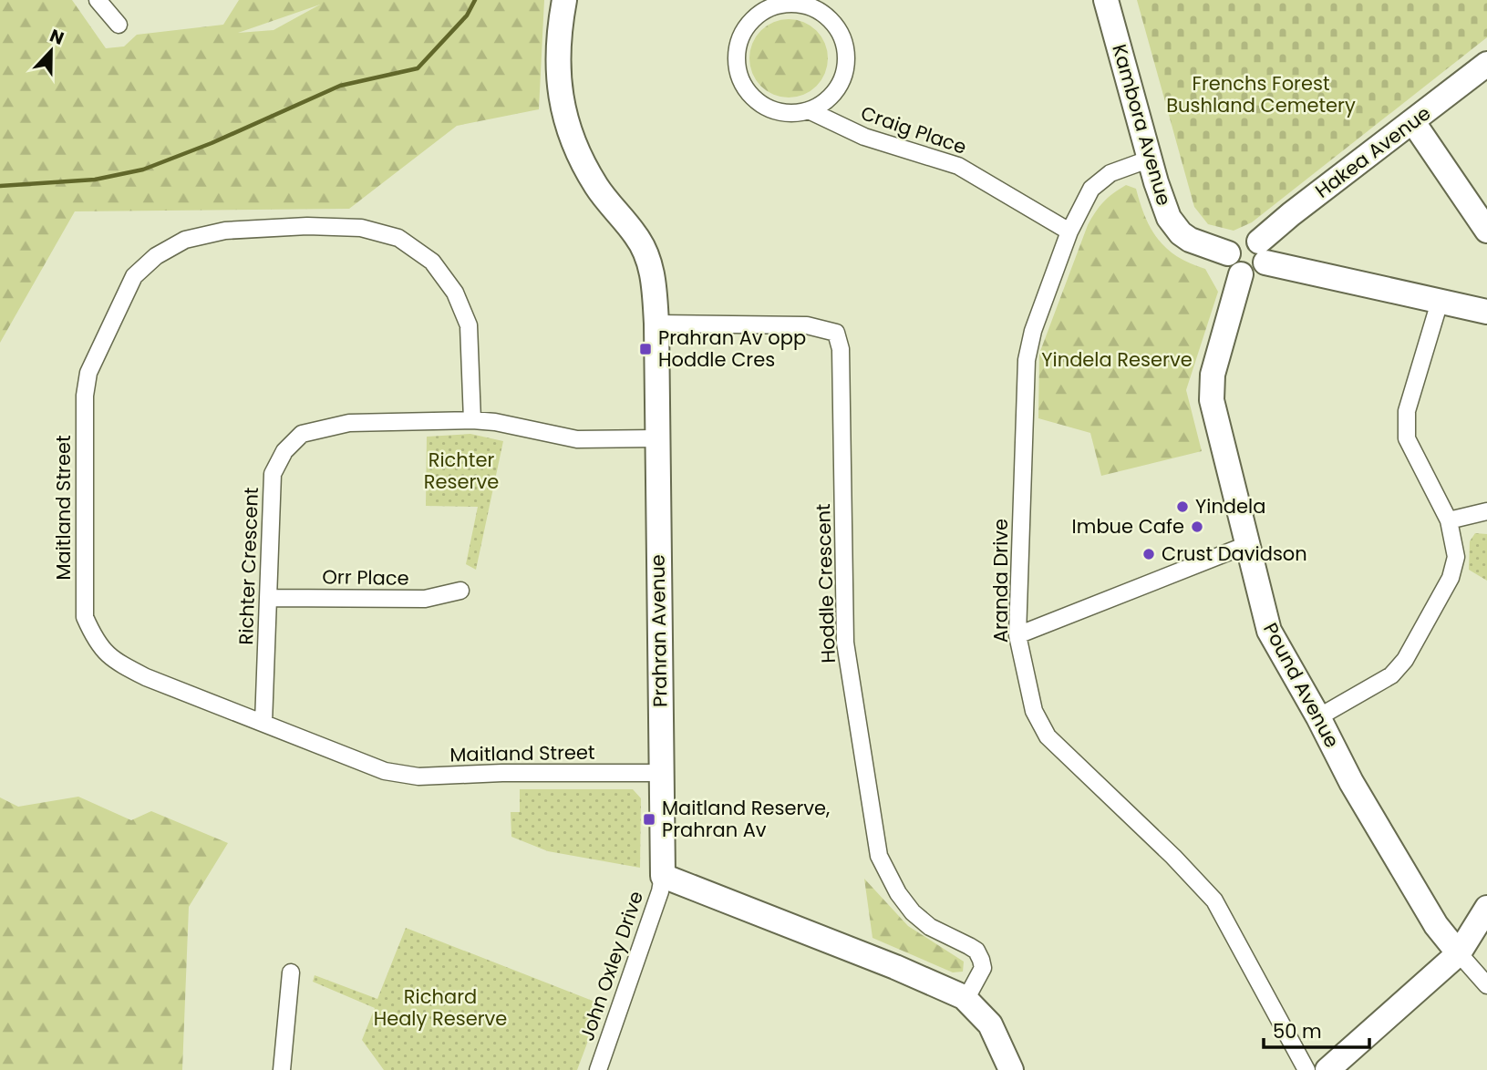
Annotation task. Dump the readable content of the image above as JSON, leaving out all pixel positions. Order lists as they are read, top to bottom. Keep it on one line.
{"streets":{"street":["Kambora Avenue","Craig Place","Hakea Avenue","Maitland Street","Richter Crescent","Orr Place","Aranda Drive","Hoddle Crescent","Prahran Avenue","Pound Avenue","John Oxley Drive"]},"crossings":[["Kambora Avenue","Hakea Avenue"],["Kambora Avenue","Aranda Drive"],["Kambora Avenue","Pound Avenue"],["Craig Place","Aranda Drive"],["Hakea Avenue","Pound Avenue"],["Maitland Street","Richter Crescent"],["Maitland Street","Prahran Avenue"],["Richter Crescent","Orr Place"],["Richter Crescent","Prahran Avenue"],["Hoddle Crescent","Prahran Avenue"],["Prahran Avenue","John Oxley Drive"]],"parks":["Frenchs Forest Bushland Cemetery","Yindela Reserve","Richter Reserve","Richard Healy Reserve"],"places":{"transit":["Prahran Av opp Hoddle Cres","Maitland Reserve, Prahran Av"],"other":["Yindela","Imbue Cafe","Crust Davidson"]},"scale_bar":"50 m","north":"top"}
